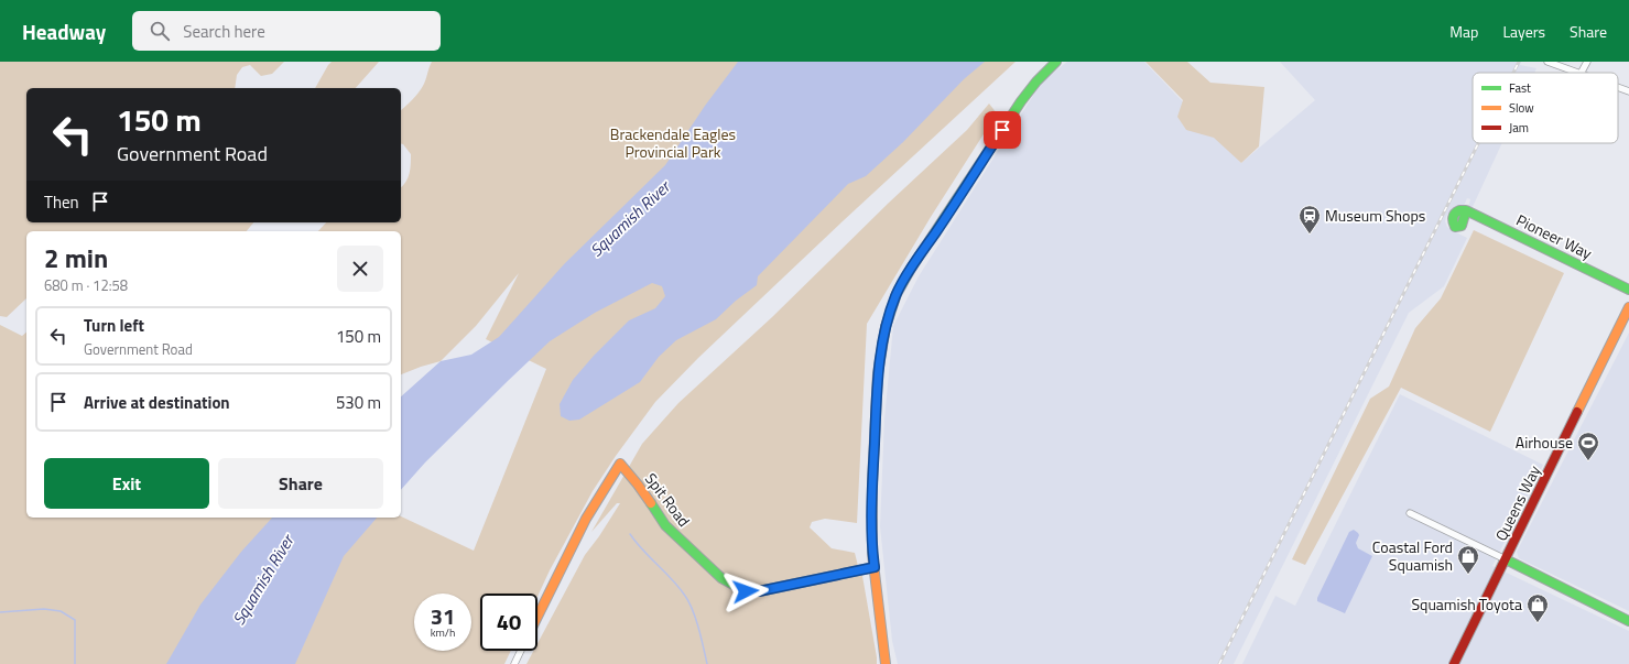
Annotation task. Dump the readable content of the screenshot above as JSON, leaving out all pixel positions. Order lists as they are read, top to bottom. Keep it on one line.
{"streets":{"street":["Pioneer Way","Spit Road","Queens Way"]},"water":["Squamish River"],"parks":["Brackendale Eagles Provincial Park"],"places":{"station":["Museum Shops"],"sports":["Airhouse"],"shop":["Coastal Ford Squamish","Squamish Toyota"]},"legend":["Fast","Slow","Jam"],"page":{"header":"Headway","search":"Search here","nav":["Map","Layers","Share"],"turn":["150 m","Government Road"],"then":"Then","heading":["2 min","680 m · 12:58"],"list":[{"name":"Turn left","note":"Government Road","value":"150 m"},{"name":"Arrive at destination","value":"530 m"}],"buttons":["Exit","Share"],"speed":"31 km/h","limit":"40"}}
